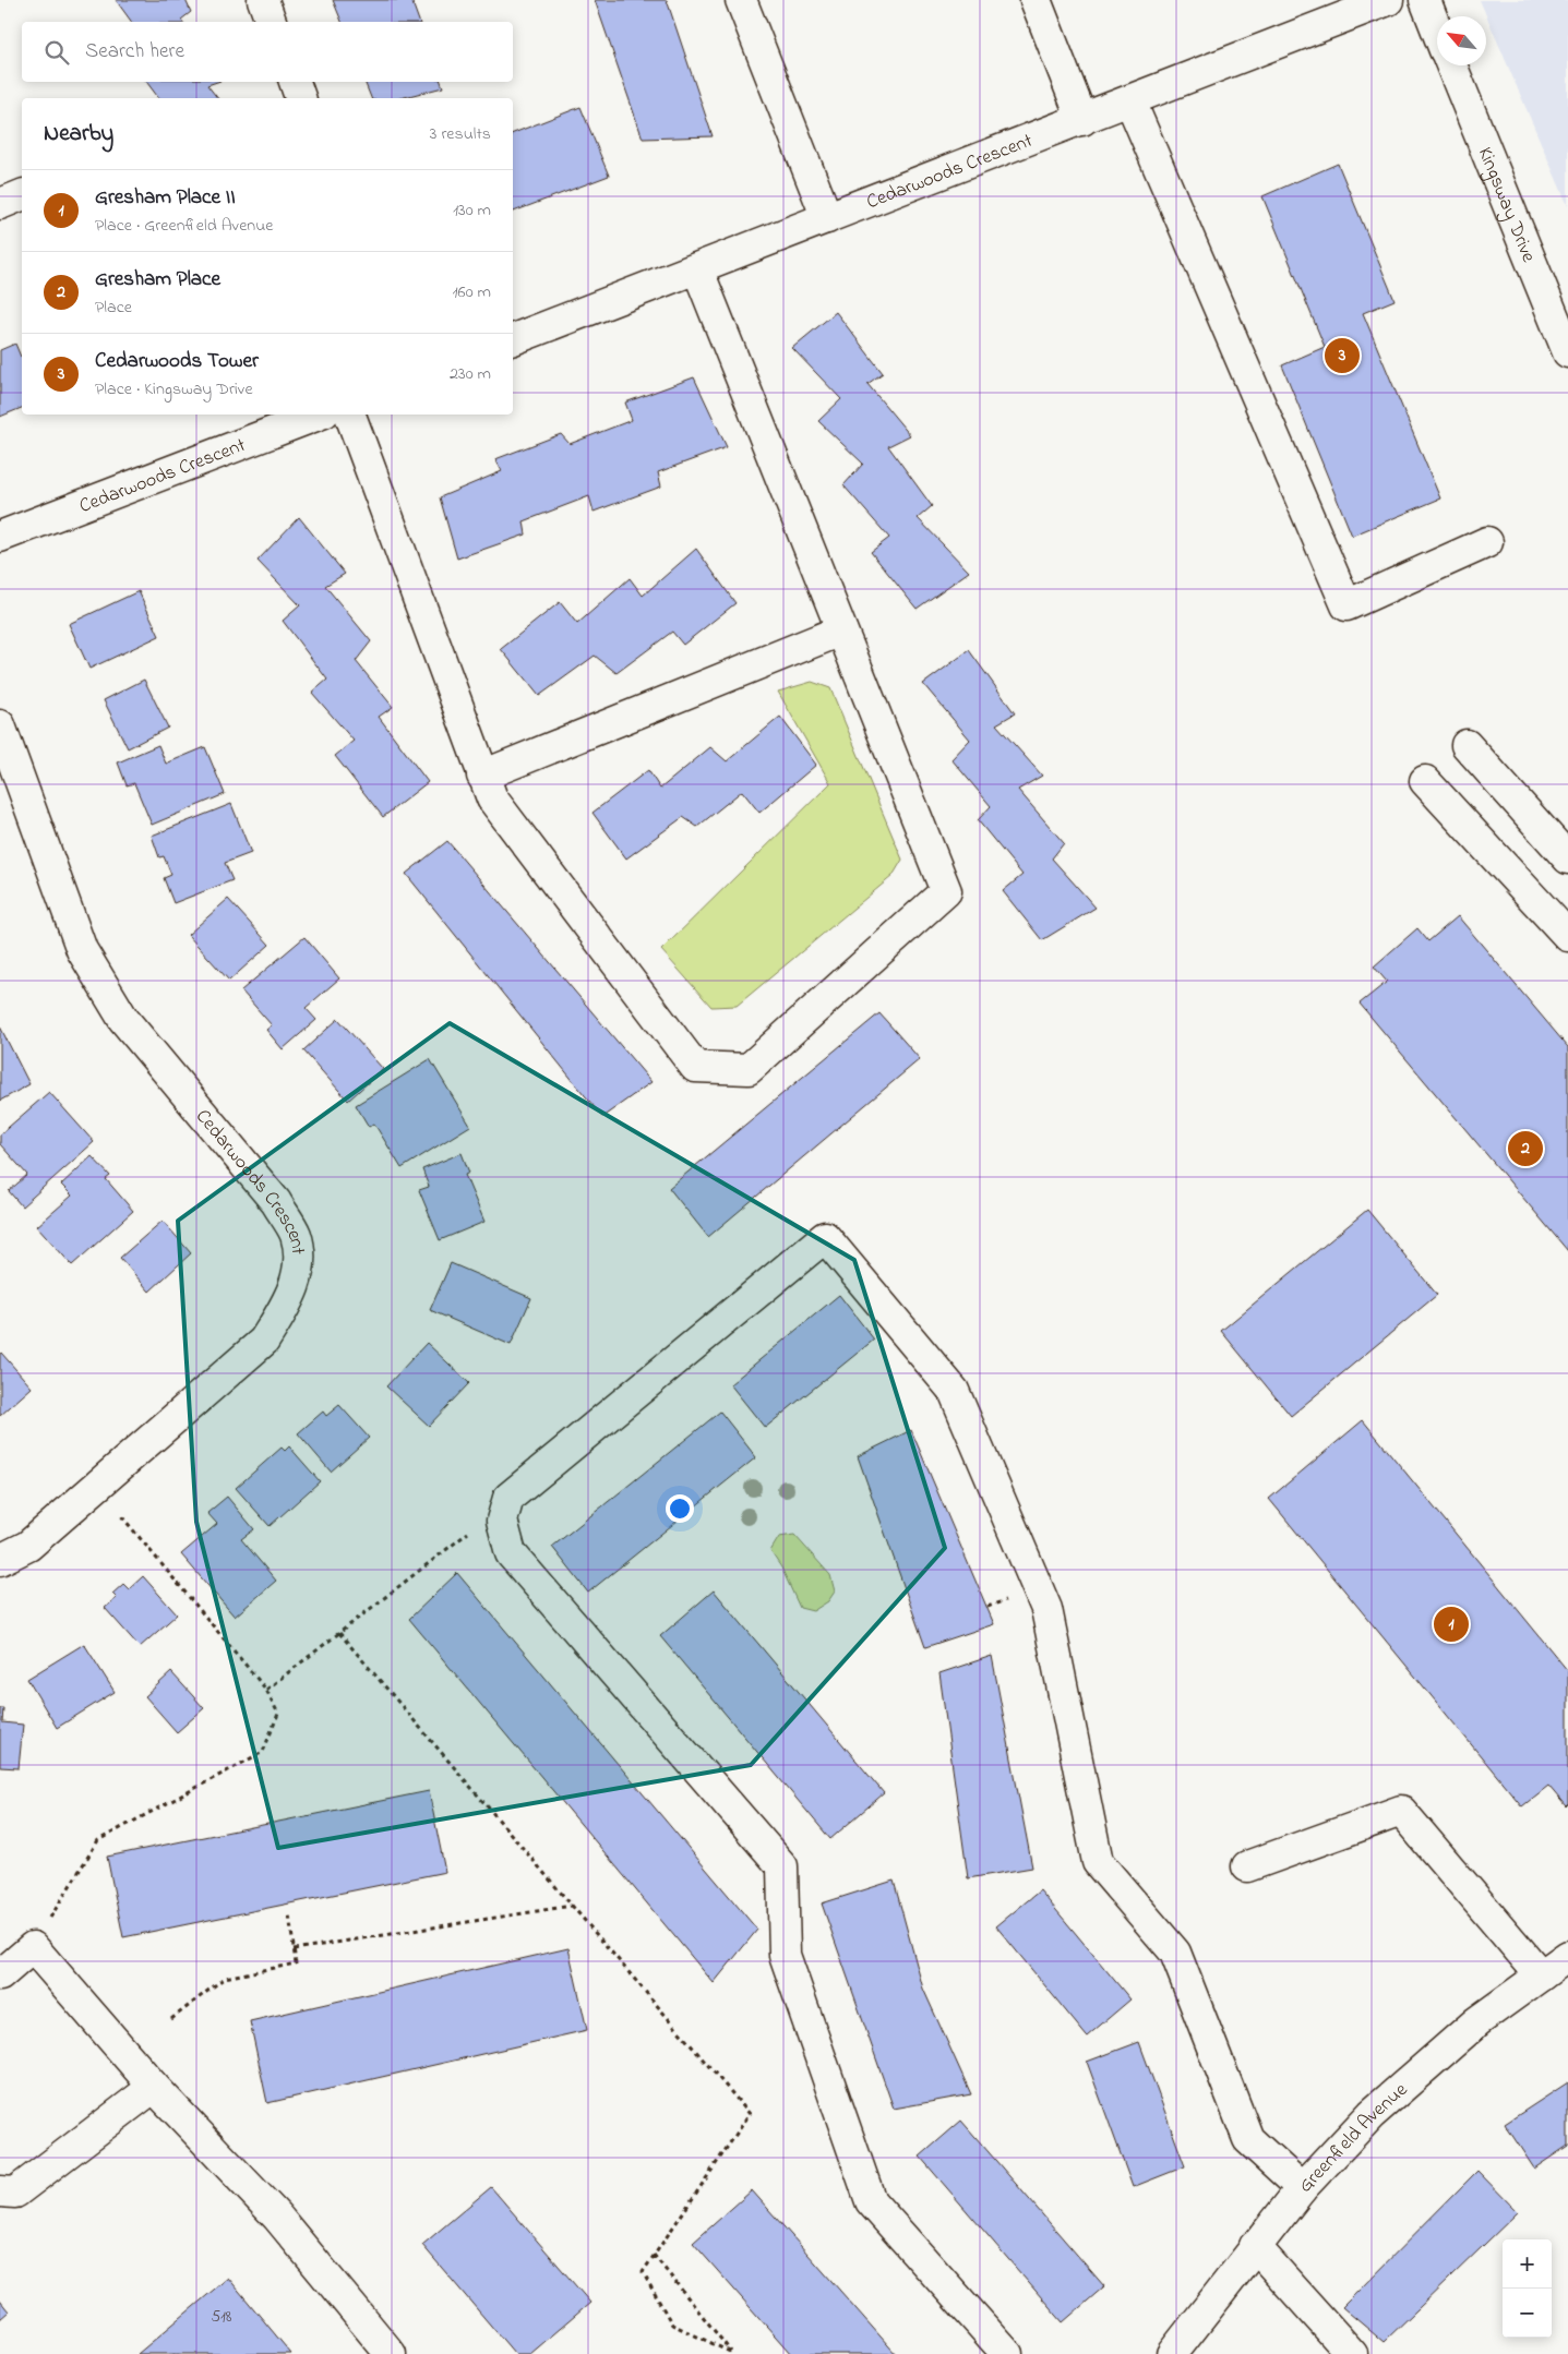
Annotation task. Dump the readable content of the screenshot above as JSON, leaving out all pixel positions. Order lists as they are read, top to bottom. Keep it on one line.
{"streets":{"street":["Cedarwoods Crescent","Kingsway Drive","Greenfield Avenue"]},"house_numbers":["518"],"north":"top left","page":{"search":"Search here","heading":["Nearby","3 results"],"list":[{"mark":"1","name":"Gresham Place II","note":"Place · Greenfield Avenue","value":"130 m"},{"mark":"2","name":"Gresham Place","note":"Place","value":"160 m"},{"mark":"3","name":"Cedarwoods Tower","note":"Place · Kingsway Drive","value":"230 m"}],"pins":["3","2","1"],"map_buttons":["+","−"]}}
